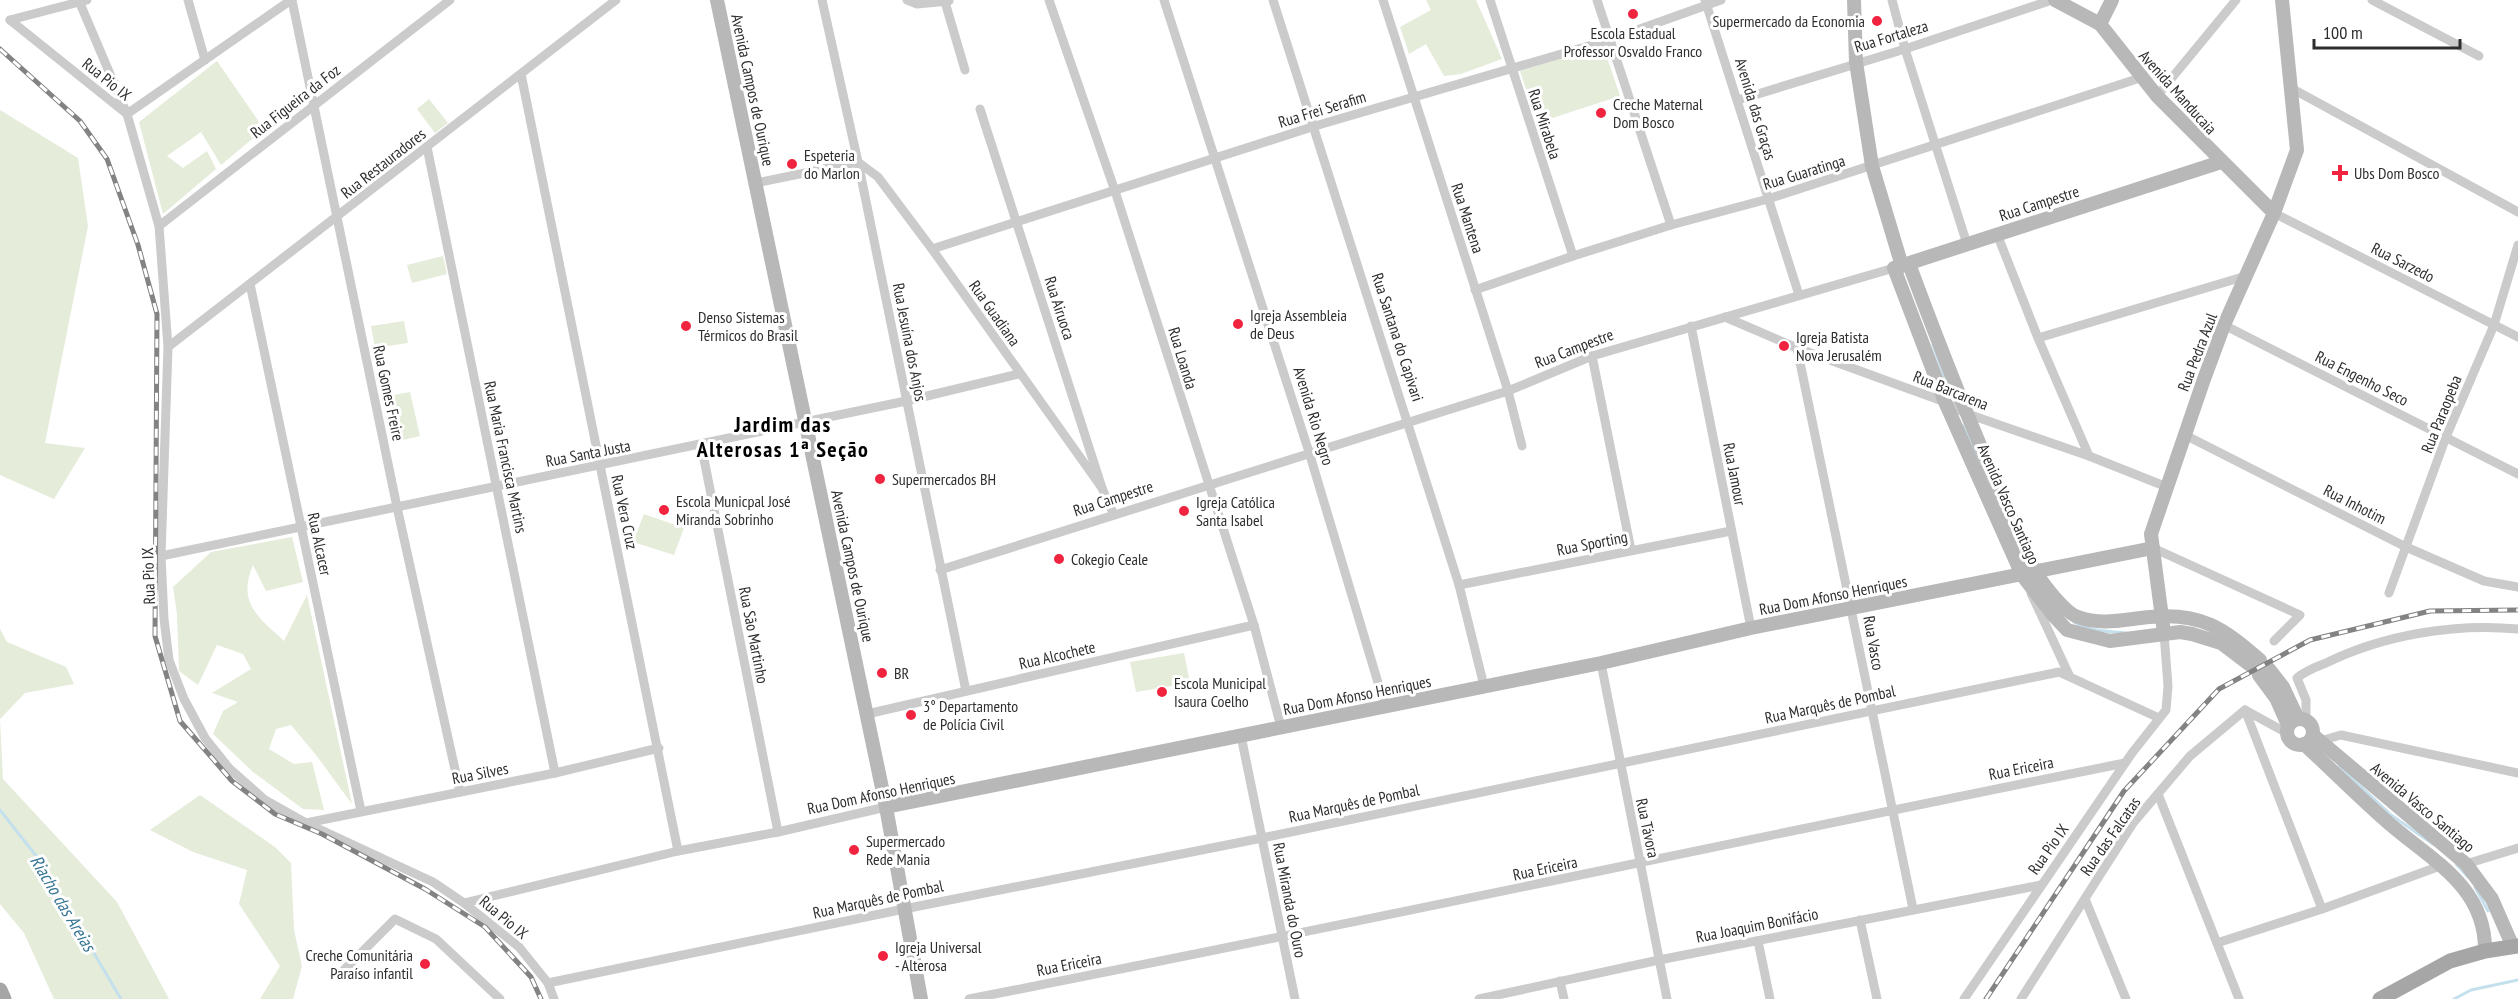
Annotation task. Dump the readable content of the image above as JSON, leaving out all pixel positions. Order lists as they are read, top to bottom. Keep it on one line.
{"streets":{"street":["Rua Fortaleza","Rua Pio IX","Avenida Campos de Ourique","Avenida Manducaia","Rua Figueira da Foz","Rua Frei Serafim","Avenida das Graças","Rua Mirabela","Rua Restauradores","Rua Guaratinga","Rua Campestre","Rua Mantena","Rua Sarzedo","Rua Airuoca","Rua Guadiana","Rua Santana do Capivari","Rua Jesuína dos Anjos","Rua Pedra Azul","Rua Loanda","Rua Engenho Seco","Rua Barcarena","Rua Gomes Freire","Rua Paraopeba","Avenida Rio Negro","Rua Santa Justa","Rua Maria Francisca Martins","Rua Jamour","Avenida Vasco Santiago","Rua Inhotim","Rua Vera Cruz","Rua Sporting","Rua Alcacer","Rua Dom Afonso Henriques","Rua São Martinho","Rua Vasco","Rua Alcochete","Rua Marquês de Pombal","Rua Ericeira","Rua Silves","Rua Távora","Rua das Falcatas","Rua Miranda do Ouro","Rua Joaquim Bonifácio"]},"crossings":[["Rua Fortaleza","Avenida Manducaia"],["Rua Fortaleza","Avenida das Graças"],["Rua Fortaleza","Avenida Vasco Santiago"],["Rua Pio IX","Rua Figueira da Foz"],["Rua Pio IX","Rua Restauradores"],["Rua Pio IX","Rua Pedra Azul"],["Rua Pio IX","Rua Santa Justa"],["Rua Pio IX","Rua Dom Afonso Henriques"],["Rua Pio IX","Rua Marquês de Pombal"],["Rua Pio IX","Rua Ericeira"],["Rua Pio IX","Rua Silves"],["Rua Pio IX","Rua Joaquim Bonifácio"],["Avenida Campos de Ourique","Rua Santa Justa"],["Avenida Campos de Ourique","Rua Dom Afonso Henriques"],["Avenida Campos de Ourique","Rua Alcochete"],["Avenida Campos de Ourique","Rua Marquês de Pombal"],["Avenida Manducaia","Rua Guaratinga"],["Avenida Manducaia","Rua Campestre"],["Avenida Manducaia","Rua Sarzedo"],["Avenida Manducaia","Rua Pedra Azul"],["Rua Figueira da Foz","Rua Gomes Freire"],["Rua Frei Serafim","Avenida das Graças"],["Rua Frei Serafim","Rua Mirabela"],["Rua Frei Serafim","Rua Mantena"],["Rua Frei Serafim","Rua Airuoca"],["Rua Frei Serafim","Rua Guadiana"],["Rua Frei Serafim","Rua Santana do Capivari"],["Rua Frei Serafim","Rua Loanda"],["Rua Frei Serafim","Avenida Rio Negro"],["Avenida das Graças","Rua Guaratinga"],["Avenida das Graças","Rua Campestre"],["Rua Mirabela","Rua Guaratinga"],["Rua Restauradores","Rua Gomes Freire"],["Rua Restauradores","Rua Maria Francisca Martins"],["Rua Restauradores","Rua Vera Cruz"],["Rua Restauradores","Rua Alcacer"],["Rua Guaratinga","Rua Mantena"],["Rua Guaratinga","Avenida Vasco Santiago"],["Rua Campestre","Rua Mantena"],["Rua Campestre","Rua Airuoca"],["Rua Campestre","Rua Santana do Capivari"],["Rua Campestre","Rua Jesuína dos Anjos"],["Rua Campestre","Rua Loanda"],["Rua Campestre","Rua Barcarena"],["Rua Campestre","Avenida Rio Negro"],["Rua Campestre","Rua Jamour"],["Rua Campestre","Avenida Vasco Santiago"],["Rua Sarzedo","Rua Pedra Azul"],["Rua Sarzedo","Rua Paraopeba"],["Rua Airuoca","Rua Guadiana"],["Rua Guadiana","Rua Jesuína dos Anjos"],["Rua Guadiana","Rua Santa Justa"],["Rua Santana do Capivari","Rua Sporting"],["Rua Santana do Capivari","Rua Dom Afonso Henriques"],["Rua Jesuína dos Anjos","Rua Santa Justa"],["Rua Jesuína dos Anjos","Rua Alcochete"],["Rua Pedra Azul","Rua Engenho Seco"],["Rua Pedra Azul","Rua Barcarena"],["Rua Pedra Azul","Avenida Vasco Santiago"],["Rua Pedra Azul","Rua Inhotim"],["Rua Pedra Azul","Rua Dom Afonso Henriques"],["Rua Pedra Azul","Rua Marquês de Pombal"],["Rua Loanda","Rua Dom Afonso Henriques"],["Rua Loanda","Rua Alcochete"],["Rua Engenho Seco","Rua Paraopeba"],["Rua Barcarena","Avenida Vasco Santiago"],["Rua Barcarena","Rua Vasco"],["Rua Gomes Freire","Rua Santa Justa"],["Rua Gomes Freire","Rua Silves"],["Rua Paraopeba","Rua Inhotim"],["Avenida Rio Negro","Rua Dom Afonso Henriques"],["Rua Santa Justa","Rua Maria Francisca Martins"],["Rua Santa Justa","Rua Vera Cruz"],["Rua Santa Justa","Rua Alcacer"],["Rua Santa Justa","Rua São Martinho"],["Rua Maria Francisca Martins","Rua Silves"],["Rua Jamour","Rua Sporting"],["Rua Jamour","Rua Dom Afonso Henriques"],["Avenida Vasco Santiago","Rua Dom Afonso Henriques"],["Rua Vera Cruz","Rua Dom Afonso Henriques"],["Rua Vera Cruz","Rua Silves"],["Rua Alcacer","Rua Silves"],["Rua Dom Afonso Henriques","Rua São Martinho"],["Rua Dom Afonso Henriques","Rua Vasco"],["Rua Dom Afonso Henriques","Rua Távora"],["Rua Dom Afonso Henriques","Rua Miranda do Ouro"],["Rua Vasco","Rua Marquês de Pombal"],["Rua Vasco","Rua Ericeira"],["Rua Vasco","Rua Joaquim Bonifácio"],["Rua Marquês de Pombal","Rua Távora"],["Rua Marquês de Pombal","Rua Miranda do Ouro"],["Rua Ericeira","Rua Távora"],["Rua Ericeira","Rua Miranda do Ouro"],["Rua Távora","Rua Joaquim Bonifácio"]],"districts":["Jardim das Alterosas 1ª Seção"],"water":["Riacho das Areias"],"places":{"other":["Escola Estadual Professor Osvaldo Franco","Supermercado da Economia","Creche Maternal Dom Bosco","Espeteria do Marlon","Igreja Assembleia de Deus","Denso Sistemas Térmicos do Brasil","Igreja Batista Nova Jerusalém","Supermercados BH","Escola Municpal José Miranda Sobrinho","Igreja Católica Santa Isabel","Cokegio Ceale","BR","Escola Municipal Isaura Coelho","3° Departamento de Polícia Civil","Supermercado Rede Mania","Igreja Universal - Alterosa","Creche Comunitária Paraíso infantil"],"health":["Ubs Dom Bosco"]},"scale_bar":"100 m"}
